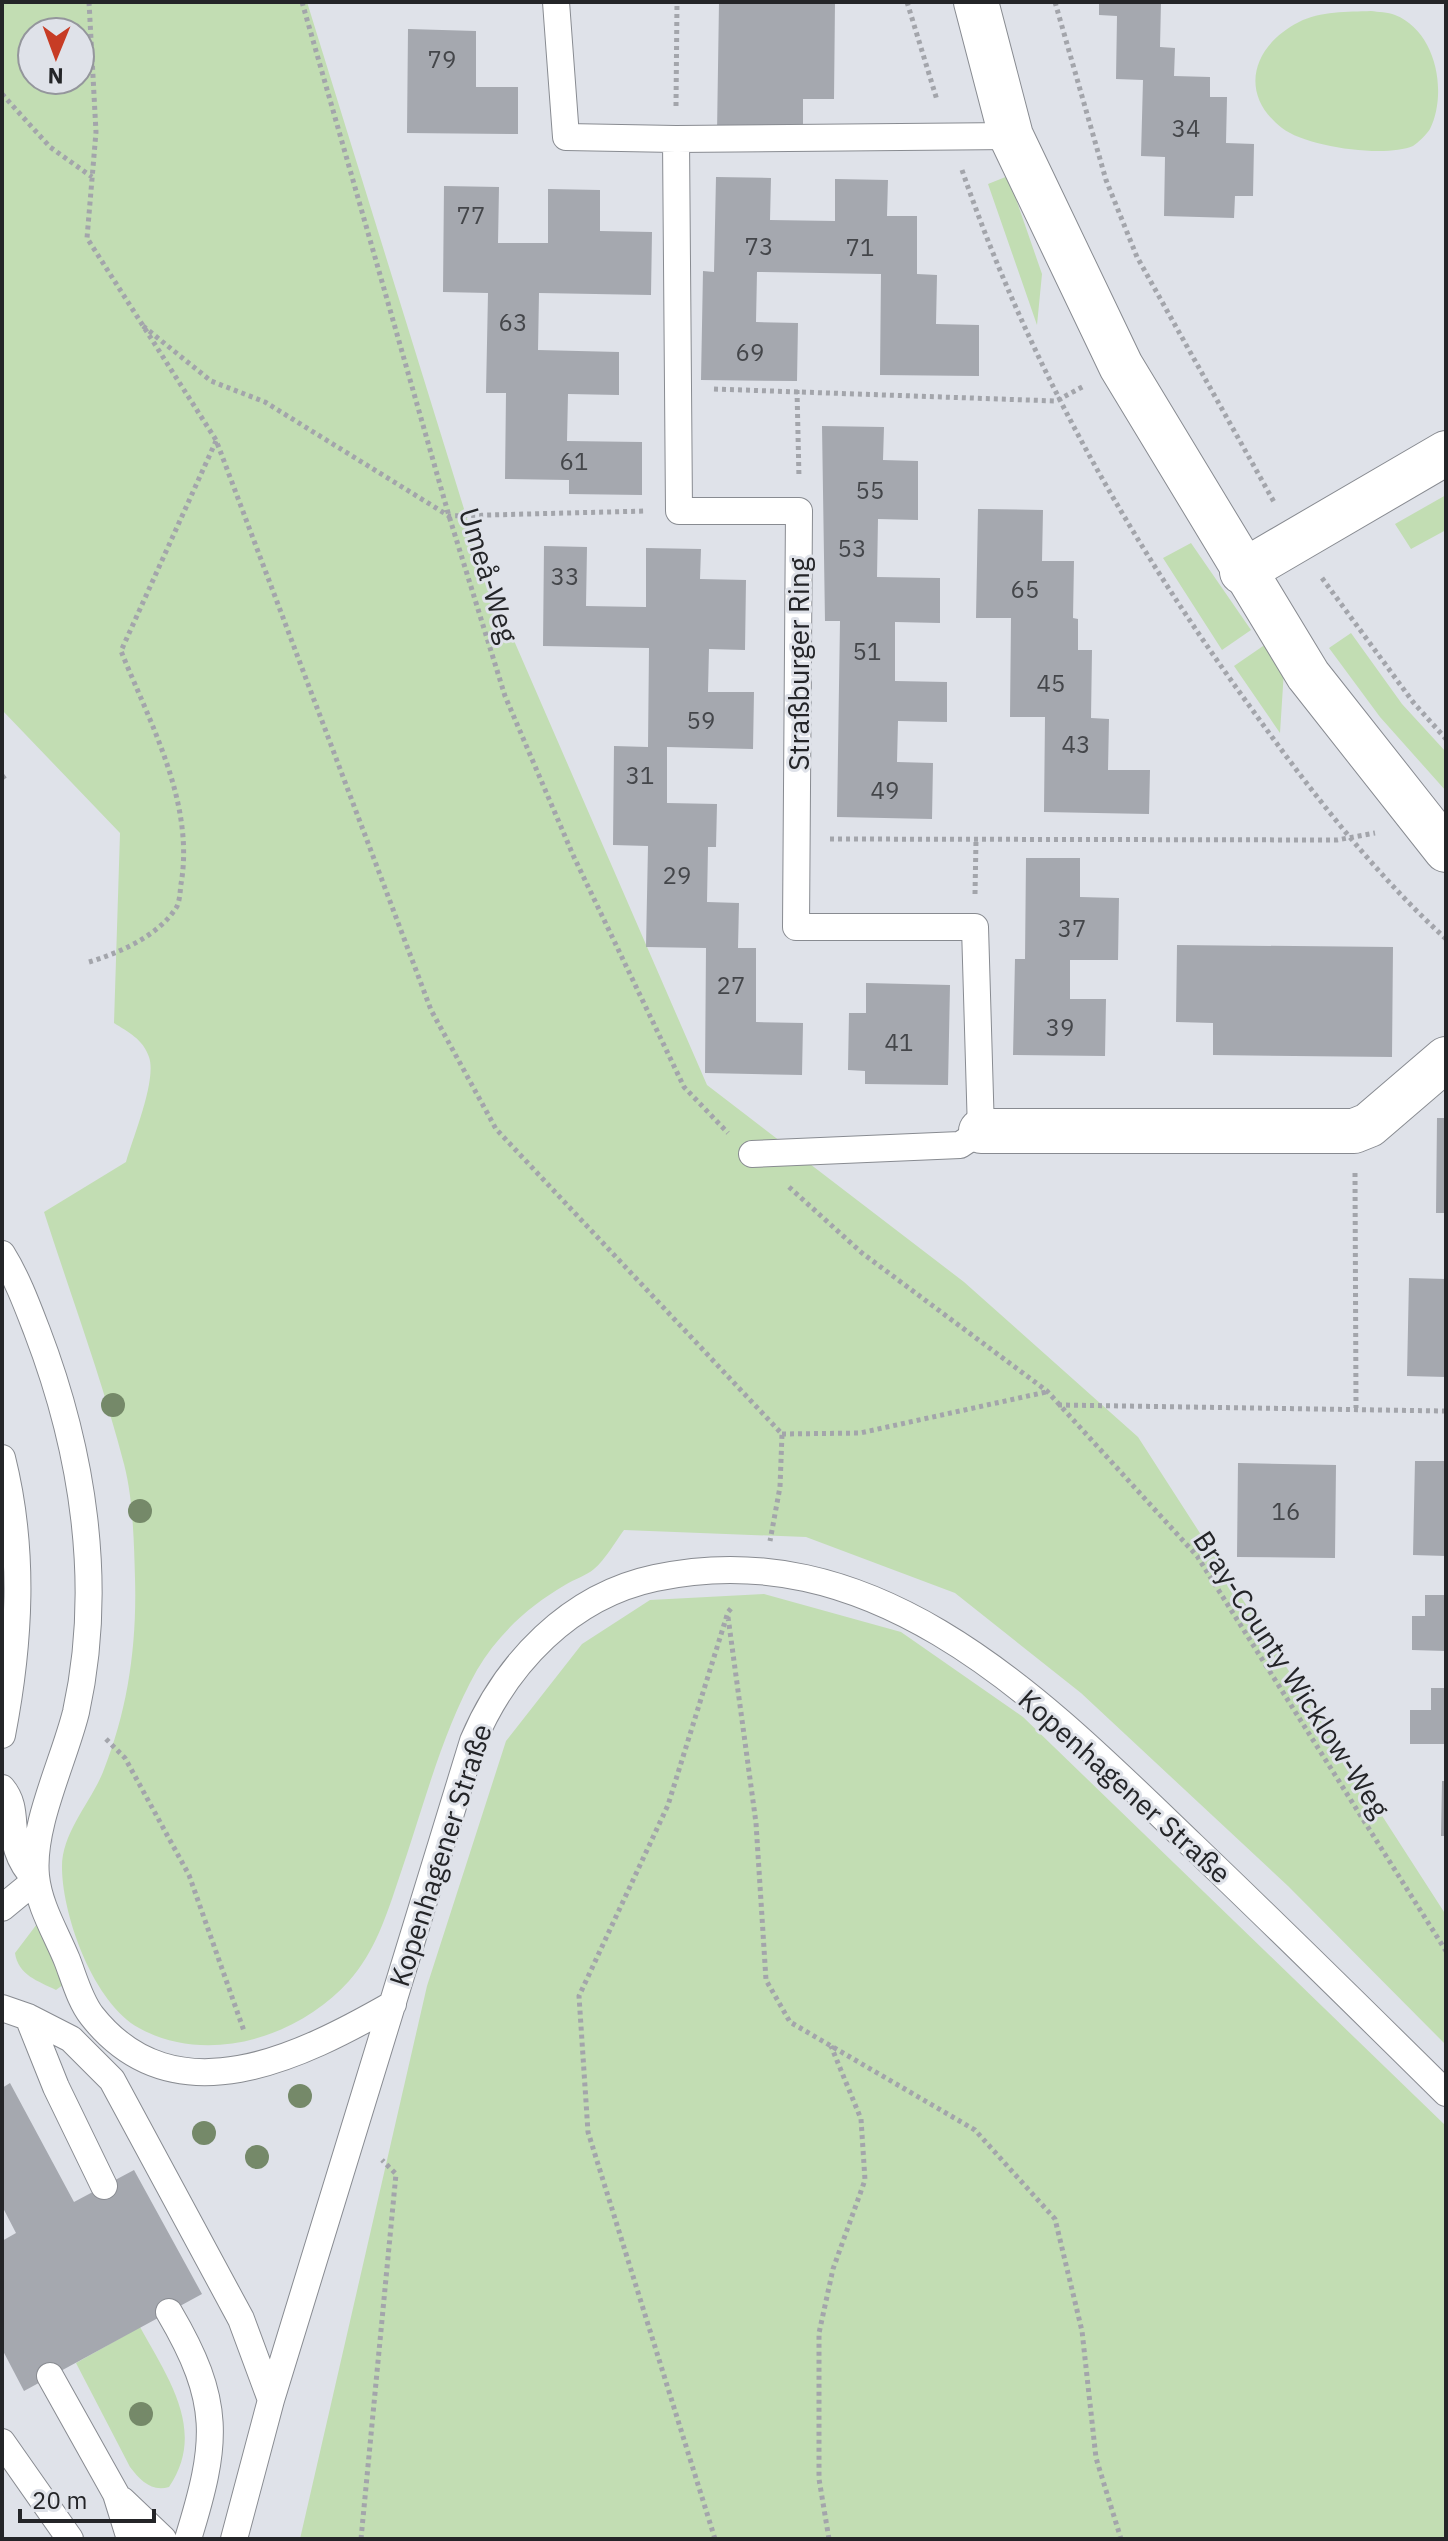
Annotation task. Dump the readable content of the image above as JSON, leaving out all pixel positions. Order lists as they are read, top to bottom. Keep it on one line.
{"streets":{"lane":["Straßburger Ring","Kopenhagener Straße"],"path":["Umeå-Weg","Bray-County Wicklow-Weg"]},"crossings":[["Umeå-Weg","Bray-County Wicklow-Weg"]],"house_numbers":["79","34","77","73","71","63","69","61","55","53","33","65","51","45","59","43","31","49","29","37","27","39","41","16"],"scale_bar":"20 m","north":"bottom"}
